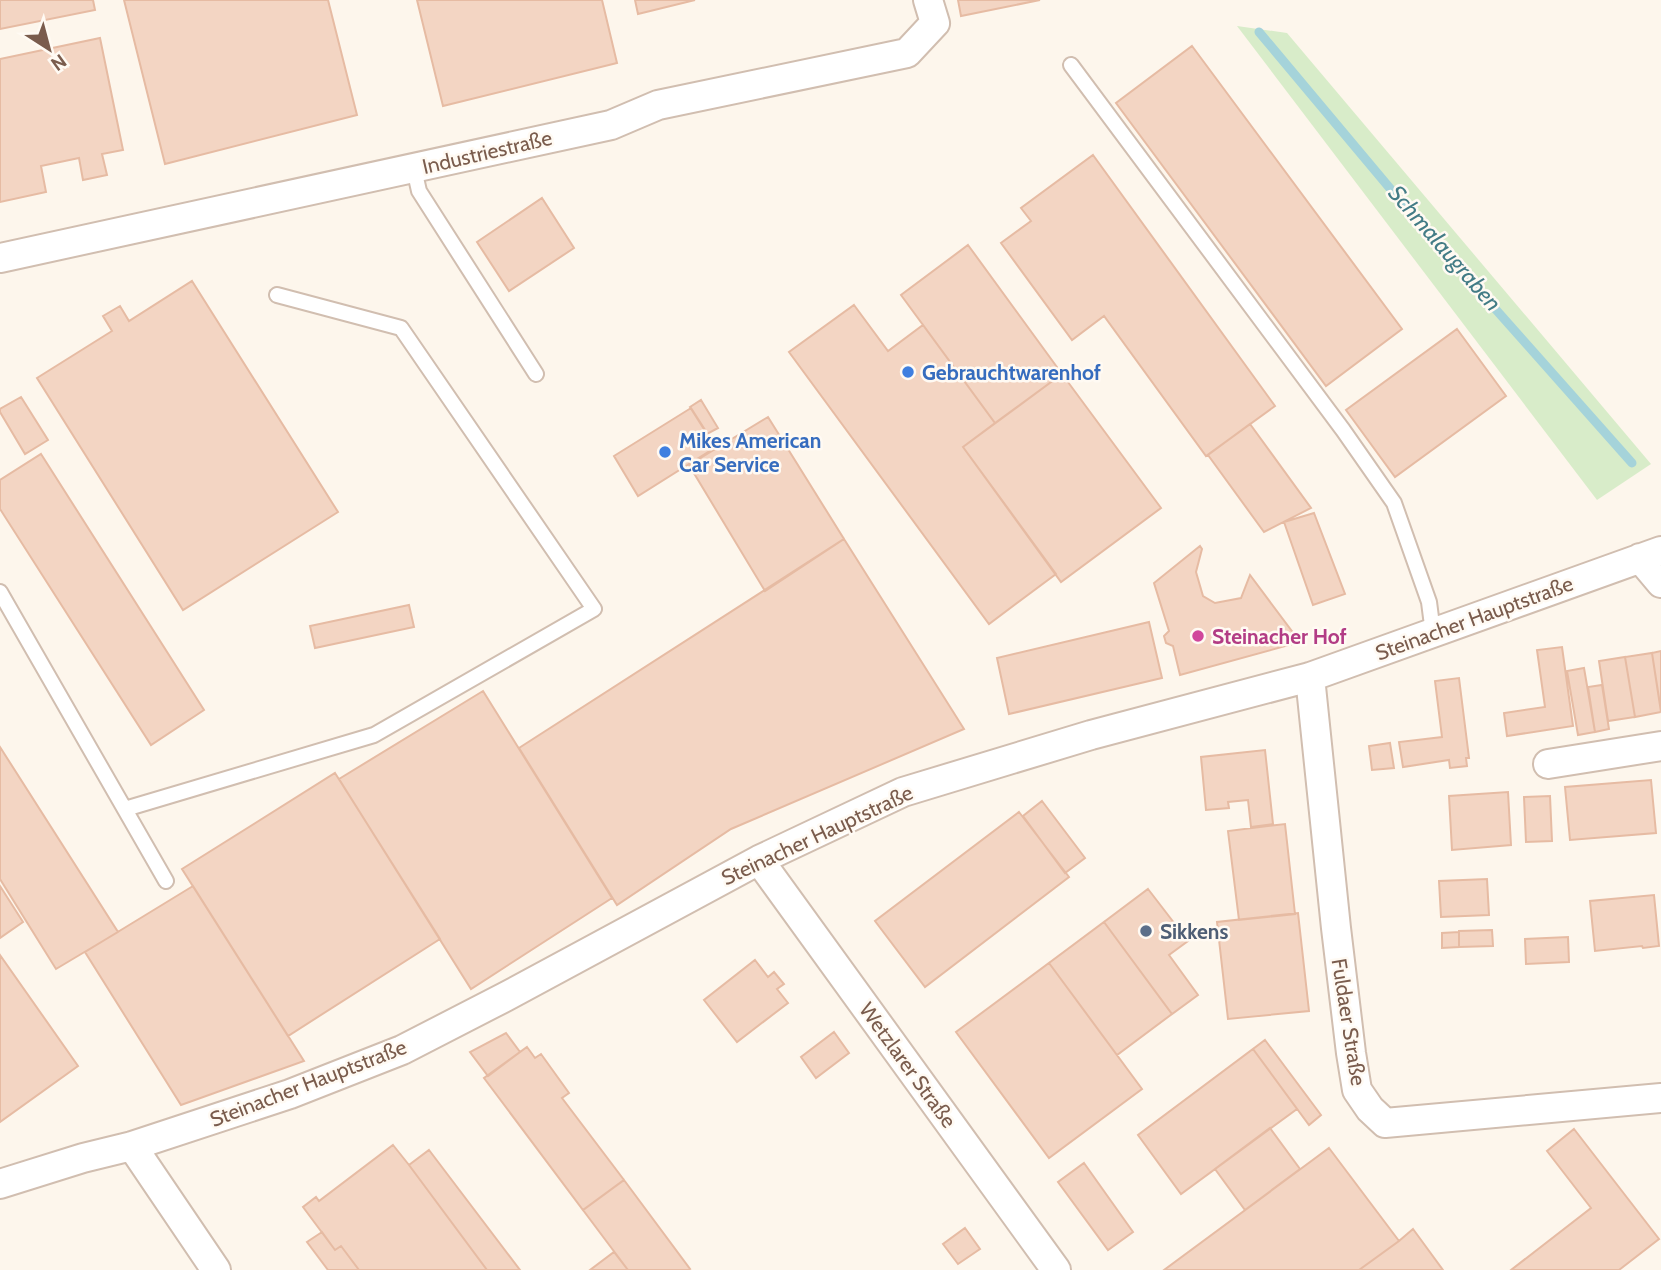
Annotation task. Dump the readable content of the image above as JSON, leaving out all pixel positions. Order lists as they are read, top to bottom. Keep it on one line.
{"streets":{"street":["Industriestraße","Steinacher Hauptstraße","Fuldaer Straße","Wetzlarer Straße"]},"crossings":[["Steinacher Hauptstraße","Fuldaer Straße"],["Steinacher Hauptstraße","Wetzlarer Straße"]],"water":["Schmalaugraben"],"places":["Gebrauchtwarenhof","Mikes American Car Service","Steinacher Hof","Sikkens"],"north":"bottom right"}
